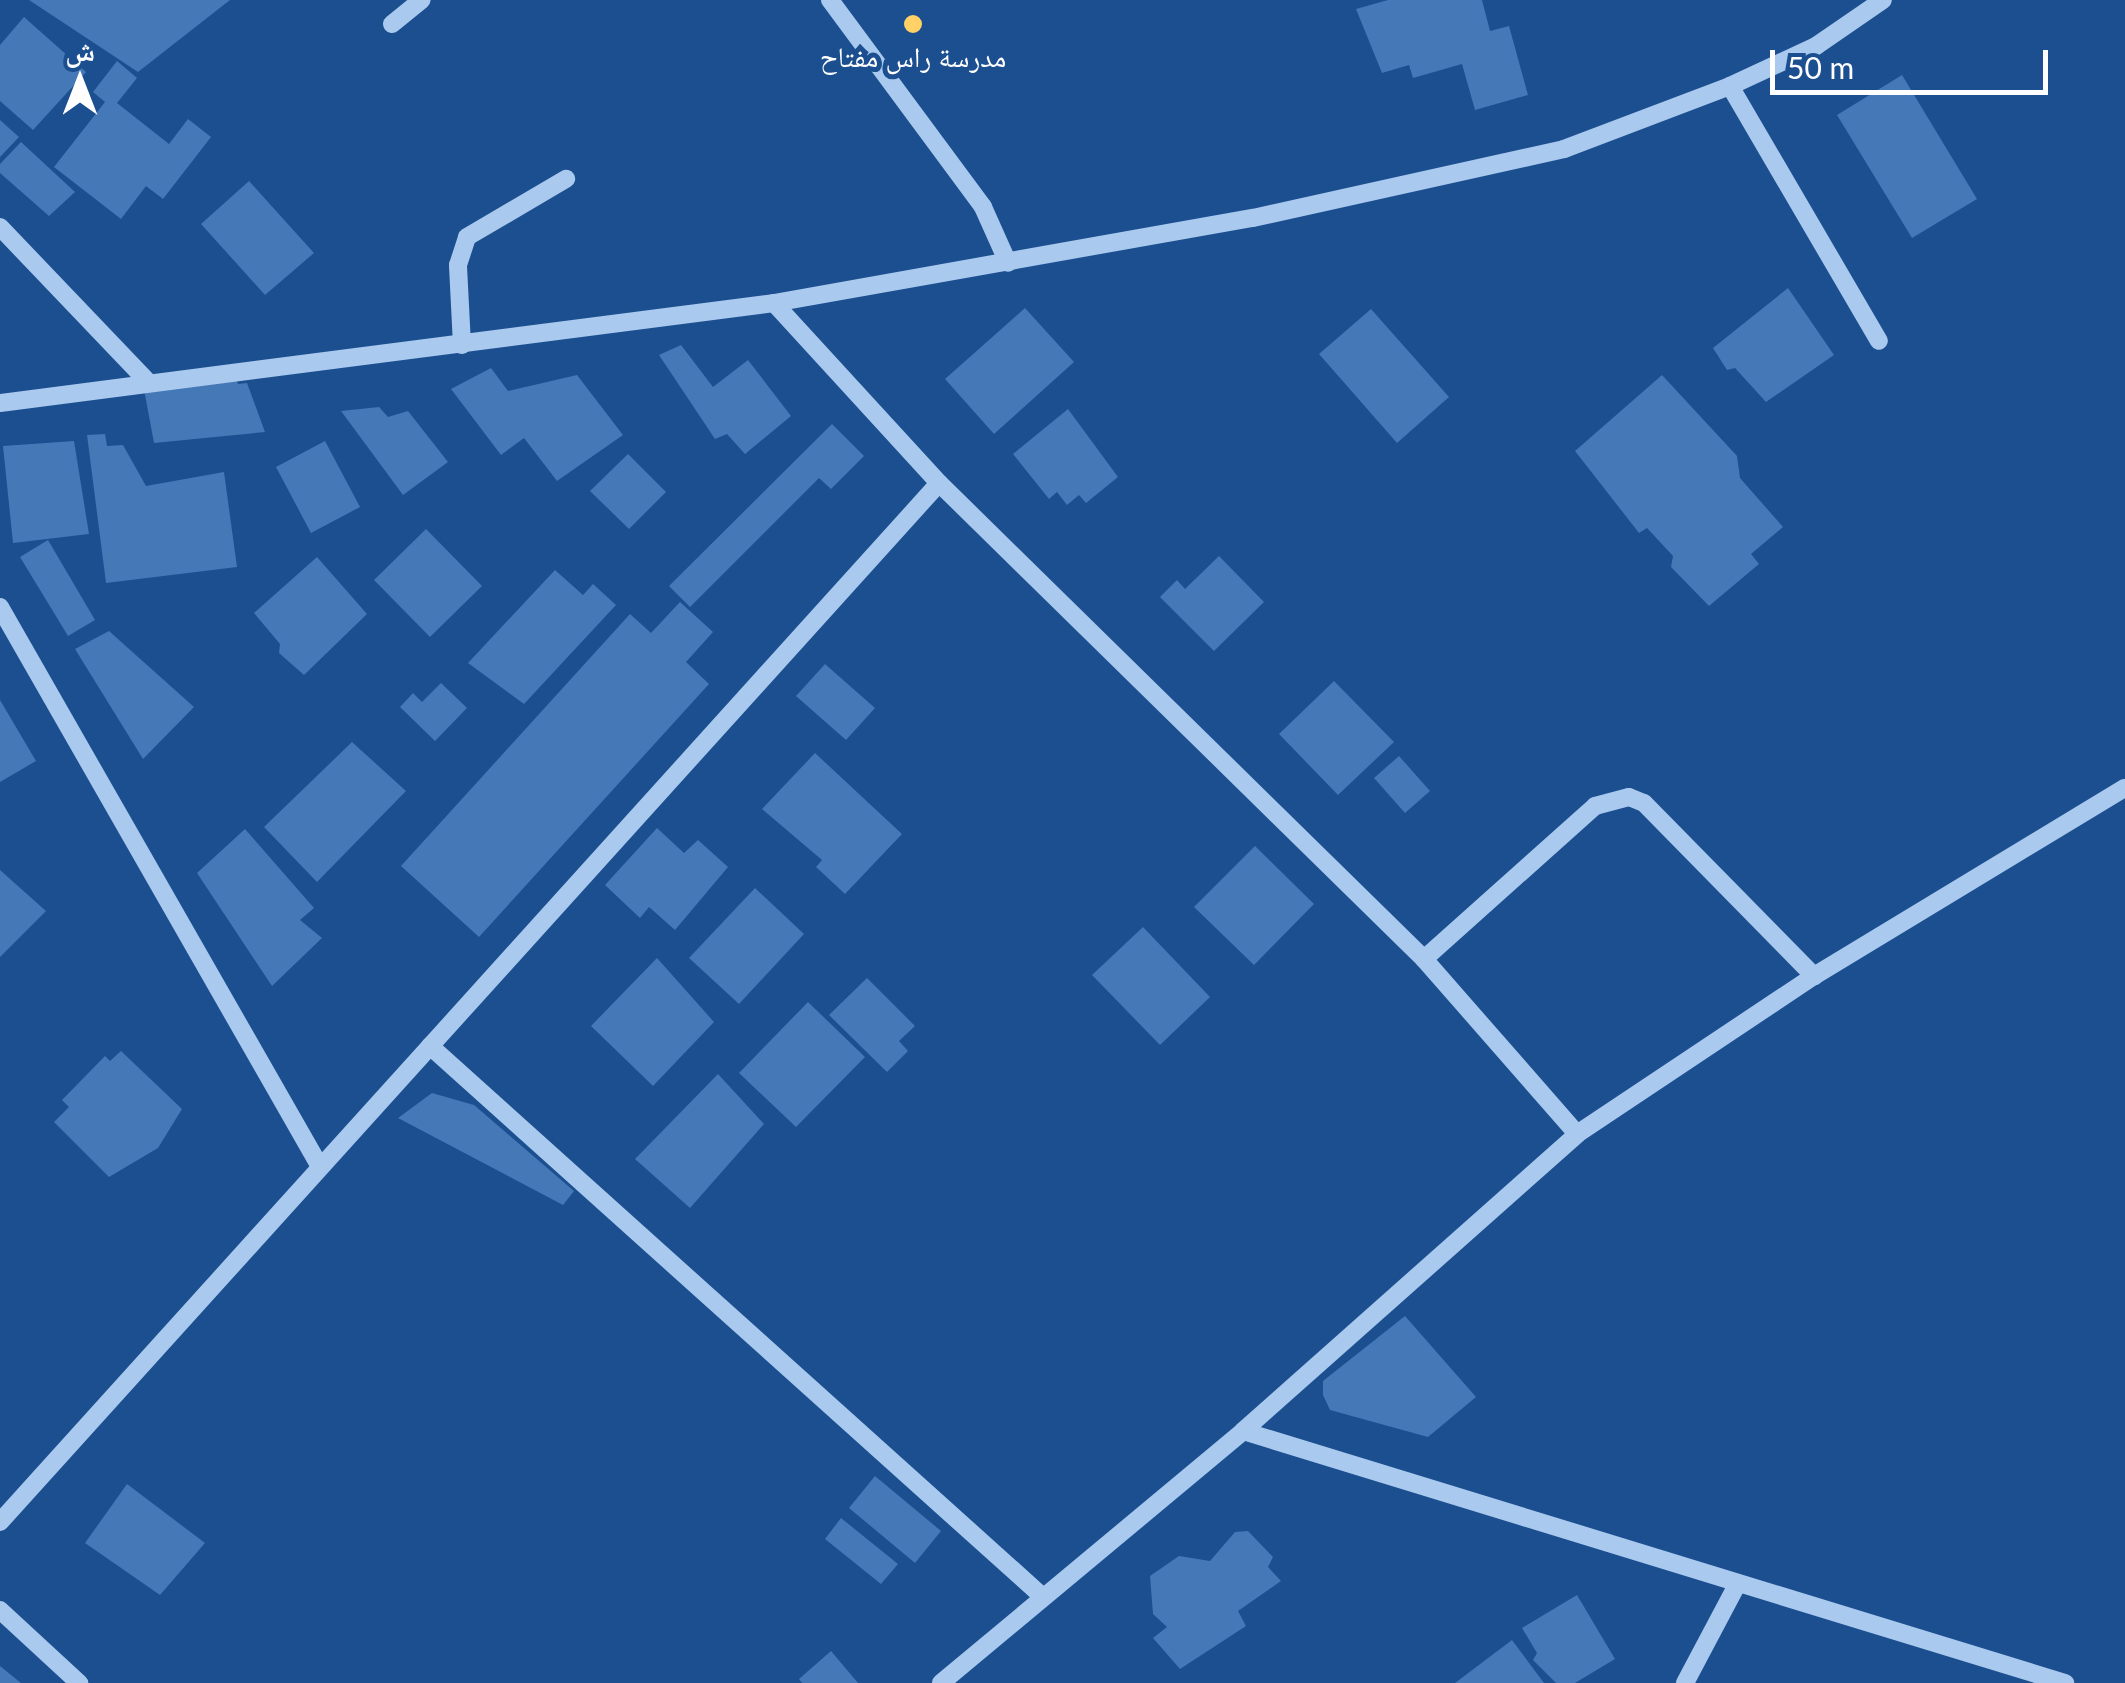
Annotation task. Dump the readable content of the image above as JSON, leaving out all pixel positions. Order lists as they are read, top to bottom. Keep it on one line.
{"places":["مدرسة راس مفتاح"],"scale_bar":"50 m","north":"top"}
